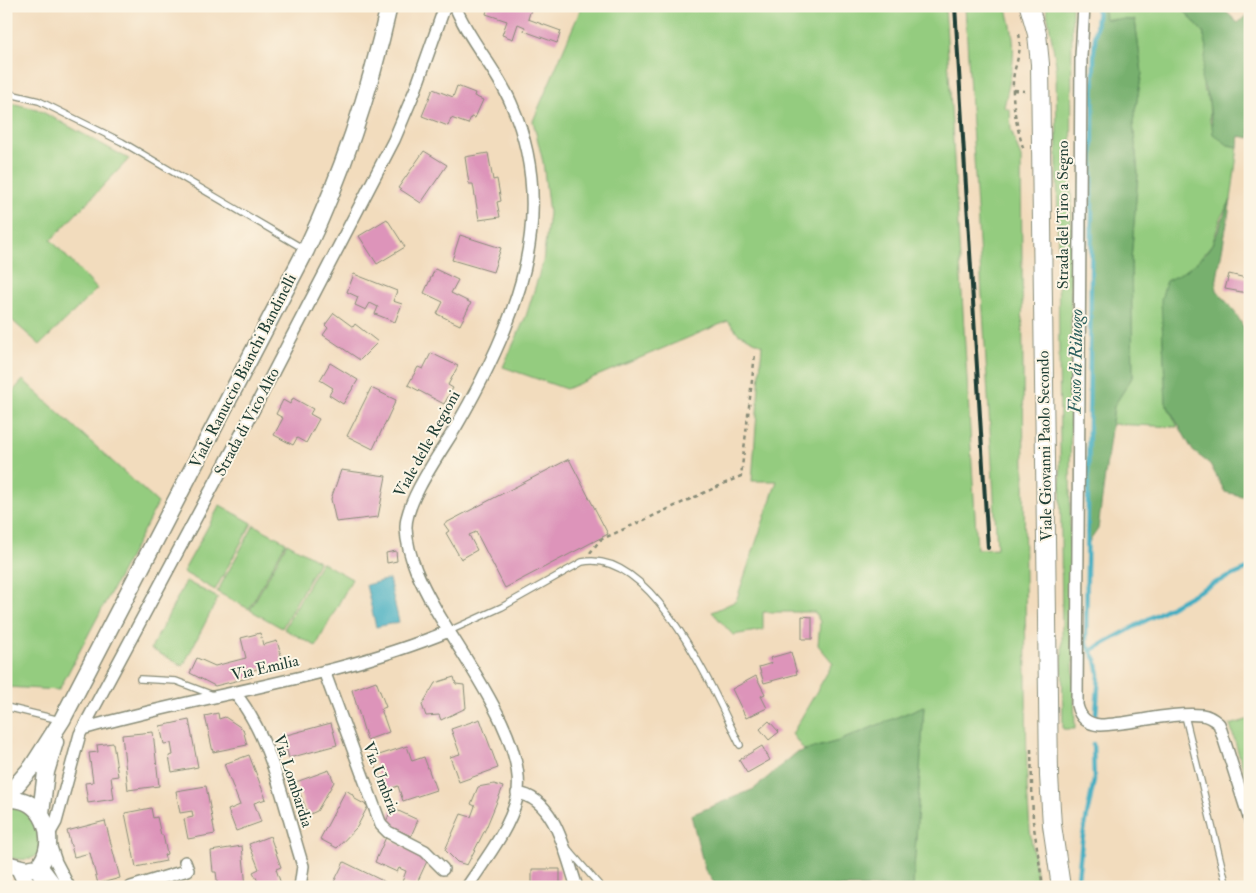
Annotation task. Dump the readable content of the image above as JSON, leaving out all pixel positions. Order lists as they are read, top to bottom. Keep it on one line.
{"streets":{"main road":["Viale Giovanni Paolo Secondo"],"street":["Strada del Tiro a Segno","Viale Ranuccio Bianchi Bandinelli","Strada di Vico Alto","Viale delle Regioni","Via Emilia","Via Umbria","Via Lombardia"]},"crossings":[["Strada di Vico Alto","Via Emilia"],["Viale delle Regioni","Via Emilia"],["Via Emilia","Via Umbria"],["Via Emilia","Via Lombardia"]],"water":["Fosso di Riluogo"]}
